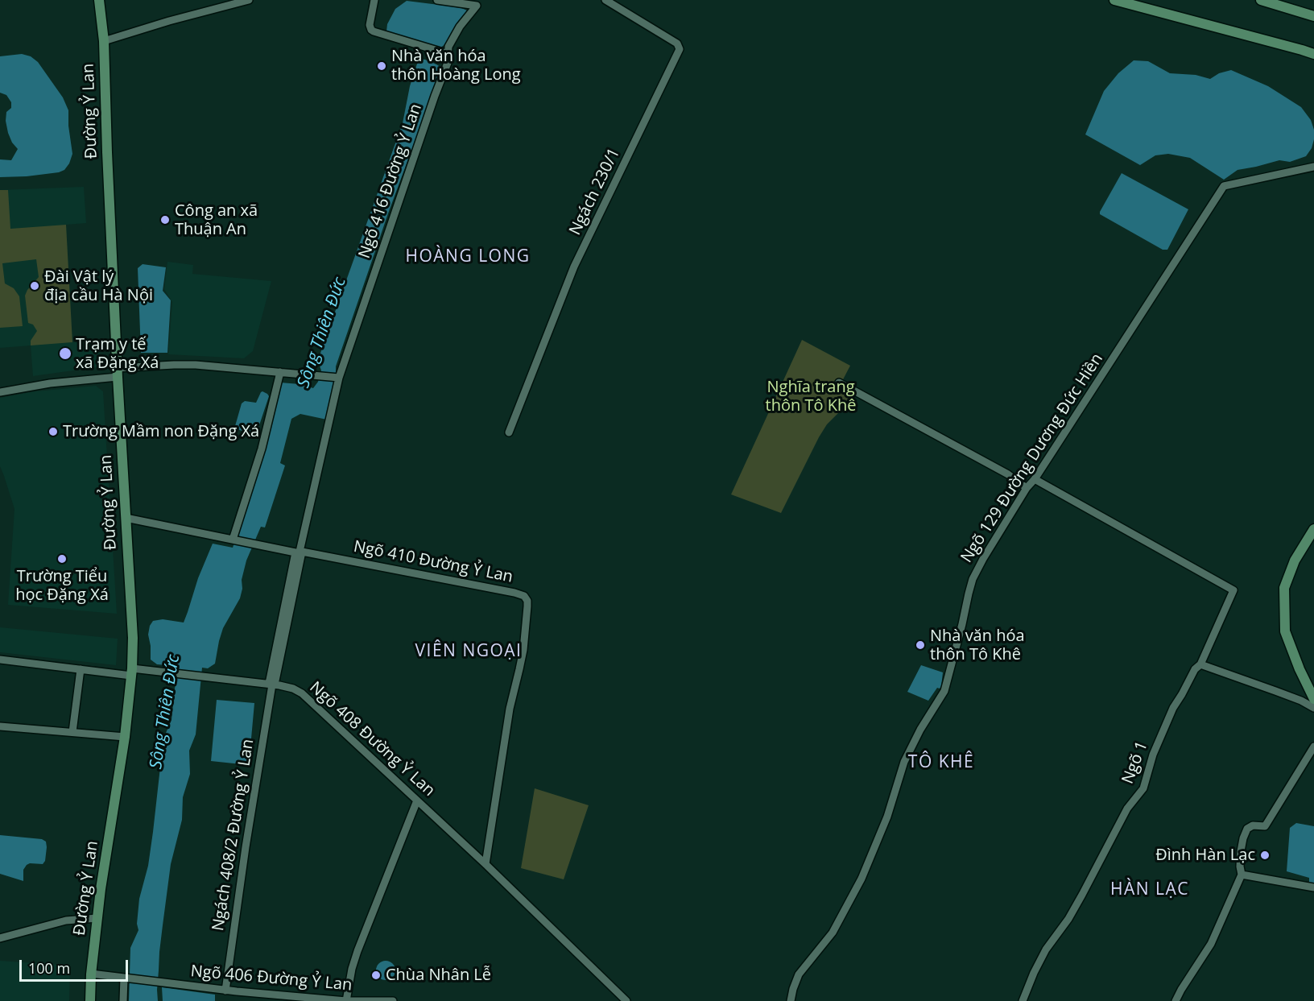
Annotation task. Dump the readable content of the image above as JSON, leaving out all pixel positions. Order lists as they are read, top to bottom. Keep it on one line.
{"streets":{"main road":["Đường Ỷ Lan"],"street":["Ngõ 416 Đường Ỷ Lan","Ngách 230/1","Ngõ 129 Đường Dương Đức Hiền","Ngõ 410 Đường Ỷ Lan","Ngõ 408 Đường Ỷ Lan","Ngõ 1","Ngách 408/2 Đường Ỷ Lan","Ngõ 406 Đường Ỷ Lan"]},"crossings":[["Đường Ỷ Lan","Ngõ 410 Đường Ỷ Lan"],["Đường Ỷ Lan","Ngõ 408 Đường Ỷ Lan"],["Đường Ỷ Lan","Ngõ 406 Đường Ỷ Lan"],["Ngõ 416 Đường Ỷ Lan","Ngõ 410 Đường Ỷ Lan"],["Ngõ 416 Đường Ỷ Lan","Ngách 408/2 Đường Ỷ Lan"],["Ngõ 129 Đường Dương Đức Hiền","Ngõ 1"],["Ngõ 410 Đường Ỷ Lan","Ngõ 408 Đường Ỷ Lan"],["Ngõ 408 Đường Ỷ Lan","Ngách 408/2 Đường Ỷ Lan"],["Ngách 408/2 Đường Ỷ Lan","Ngõ 406 Đường Ỷ Lan"]],"districts":["HOÀNG LONG","VIÊN NGOẠI","TÔ KHÊ","HÀN LẠC"],"water":["Sông Thiên Đức"],"parks":["Nghĩa trang thôn Tô Khê"],"places":["Nhà văn hóa thôn Hoàng Long","Công an xã Thuận An","Đài Vật lý địa cầu Hà Nội","Trạm y tế xã Đặng Xá","Trường Mầm non Đặng Xá","Trường Tiểu học Đặng Xá","Nhà văn hóa thôn Tô Khê","Đình Hàn Lạc","Chùa Nhân Lễ"],"scale_bar":"100 m"}
